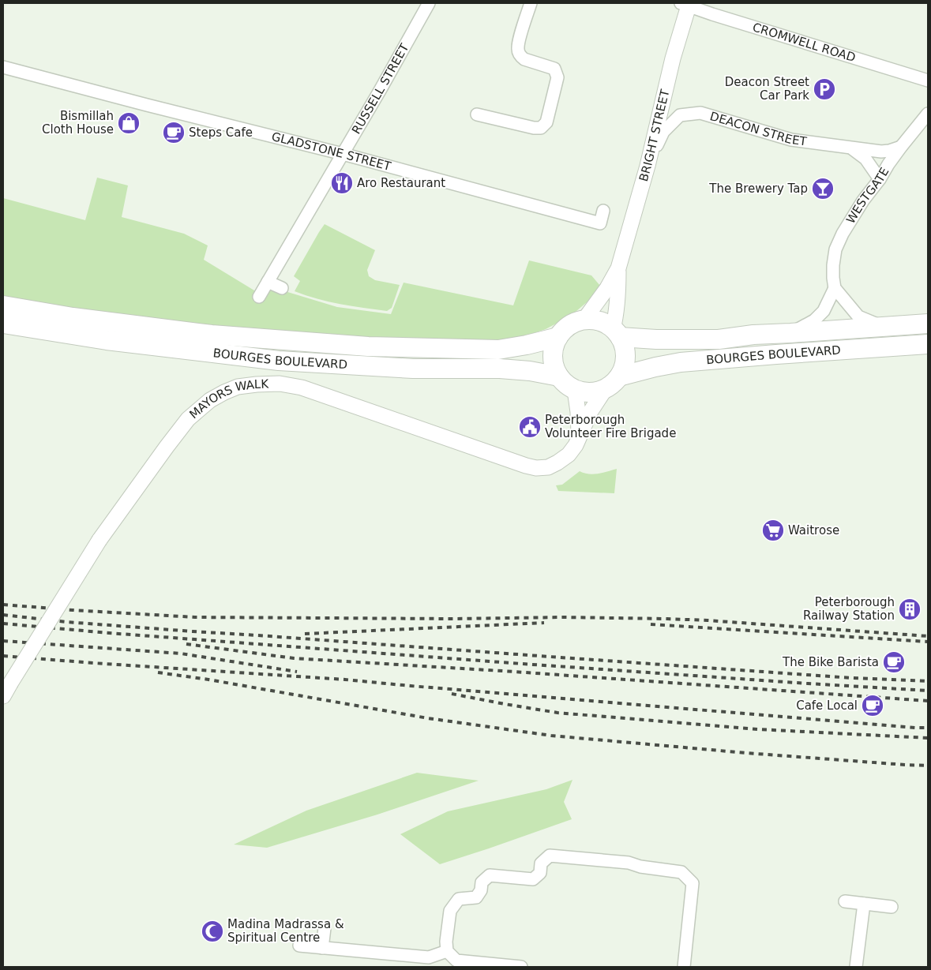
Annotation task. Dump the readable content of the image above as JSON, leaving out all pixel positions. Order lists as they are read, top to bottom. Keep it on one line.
{"streets":{"main road":["BOURGES BOULEVARD"],"street":["CROMWELL ROAD","RUSSELL STREET","DEACON STREET","BRIGHT STREET","GLADSTONE STREET","WESTGATE","MAYORS WALK"]},"crossings":[["CROMWELL ROAD","BRIGHT STREET"],["RUSSELL STREET","GLADSTONE STREET"],["DEACON STREET","BRIGHT STREET"],["DEACON STREET","WESTGATE"],["BRIGHT STREET","BOURGES BOULEVARD"],["BRIGHT STREET","MAYORS WALK"],["BOURGES BOULEVARD","MAYORS WALK"]],"places":{"parking":["Deacon Street Car Park"],"shop":["Bismillah Cloth House"],"cafe":["Steps Cafe","The Bike Barista","Cafe Local"],"restaurant":["Aro Restaurant"],"bar":["The Brewery Tap"],"public building":["Peterborough Volunteer Fire Brigade"],"supermarket":["Waitrose"],"building":["Peterborough Railway Station"],"mosque":["Madina Madrassa & Spiritual Centre"]}}
